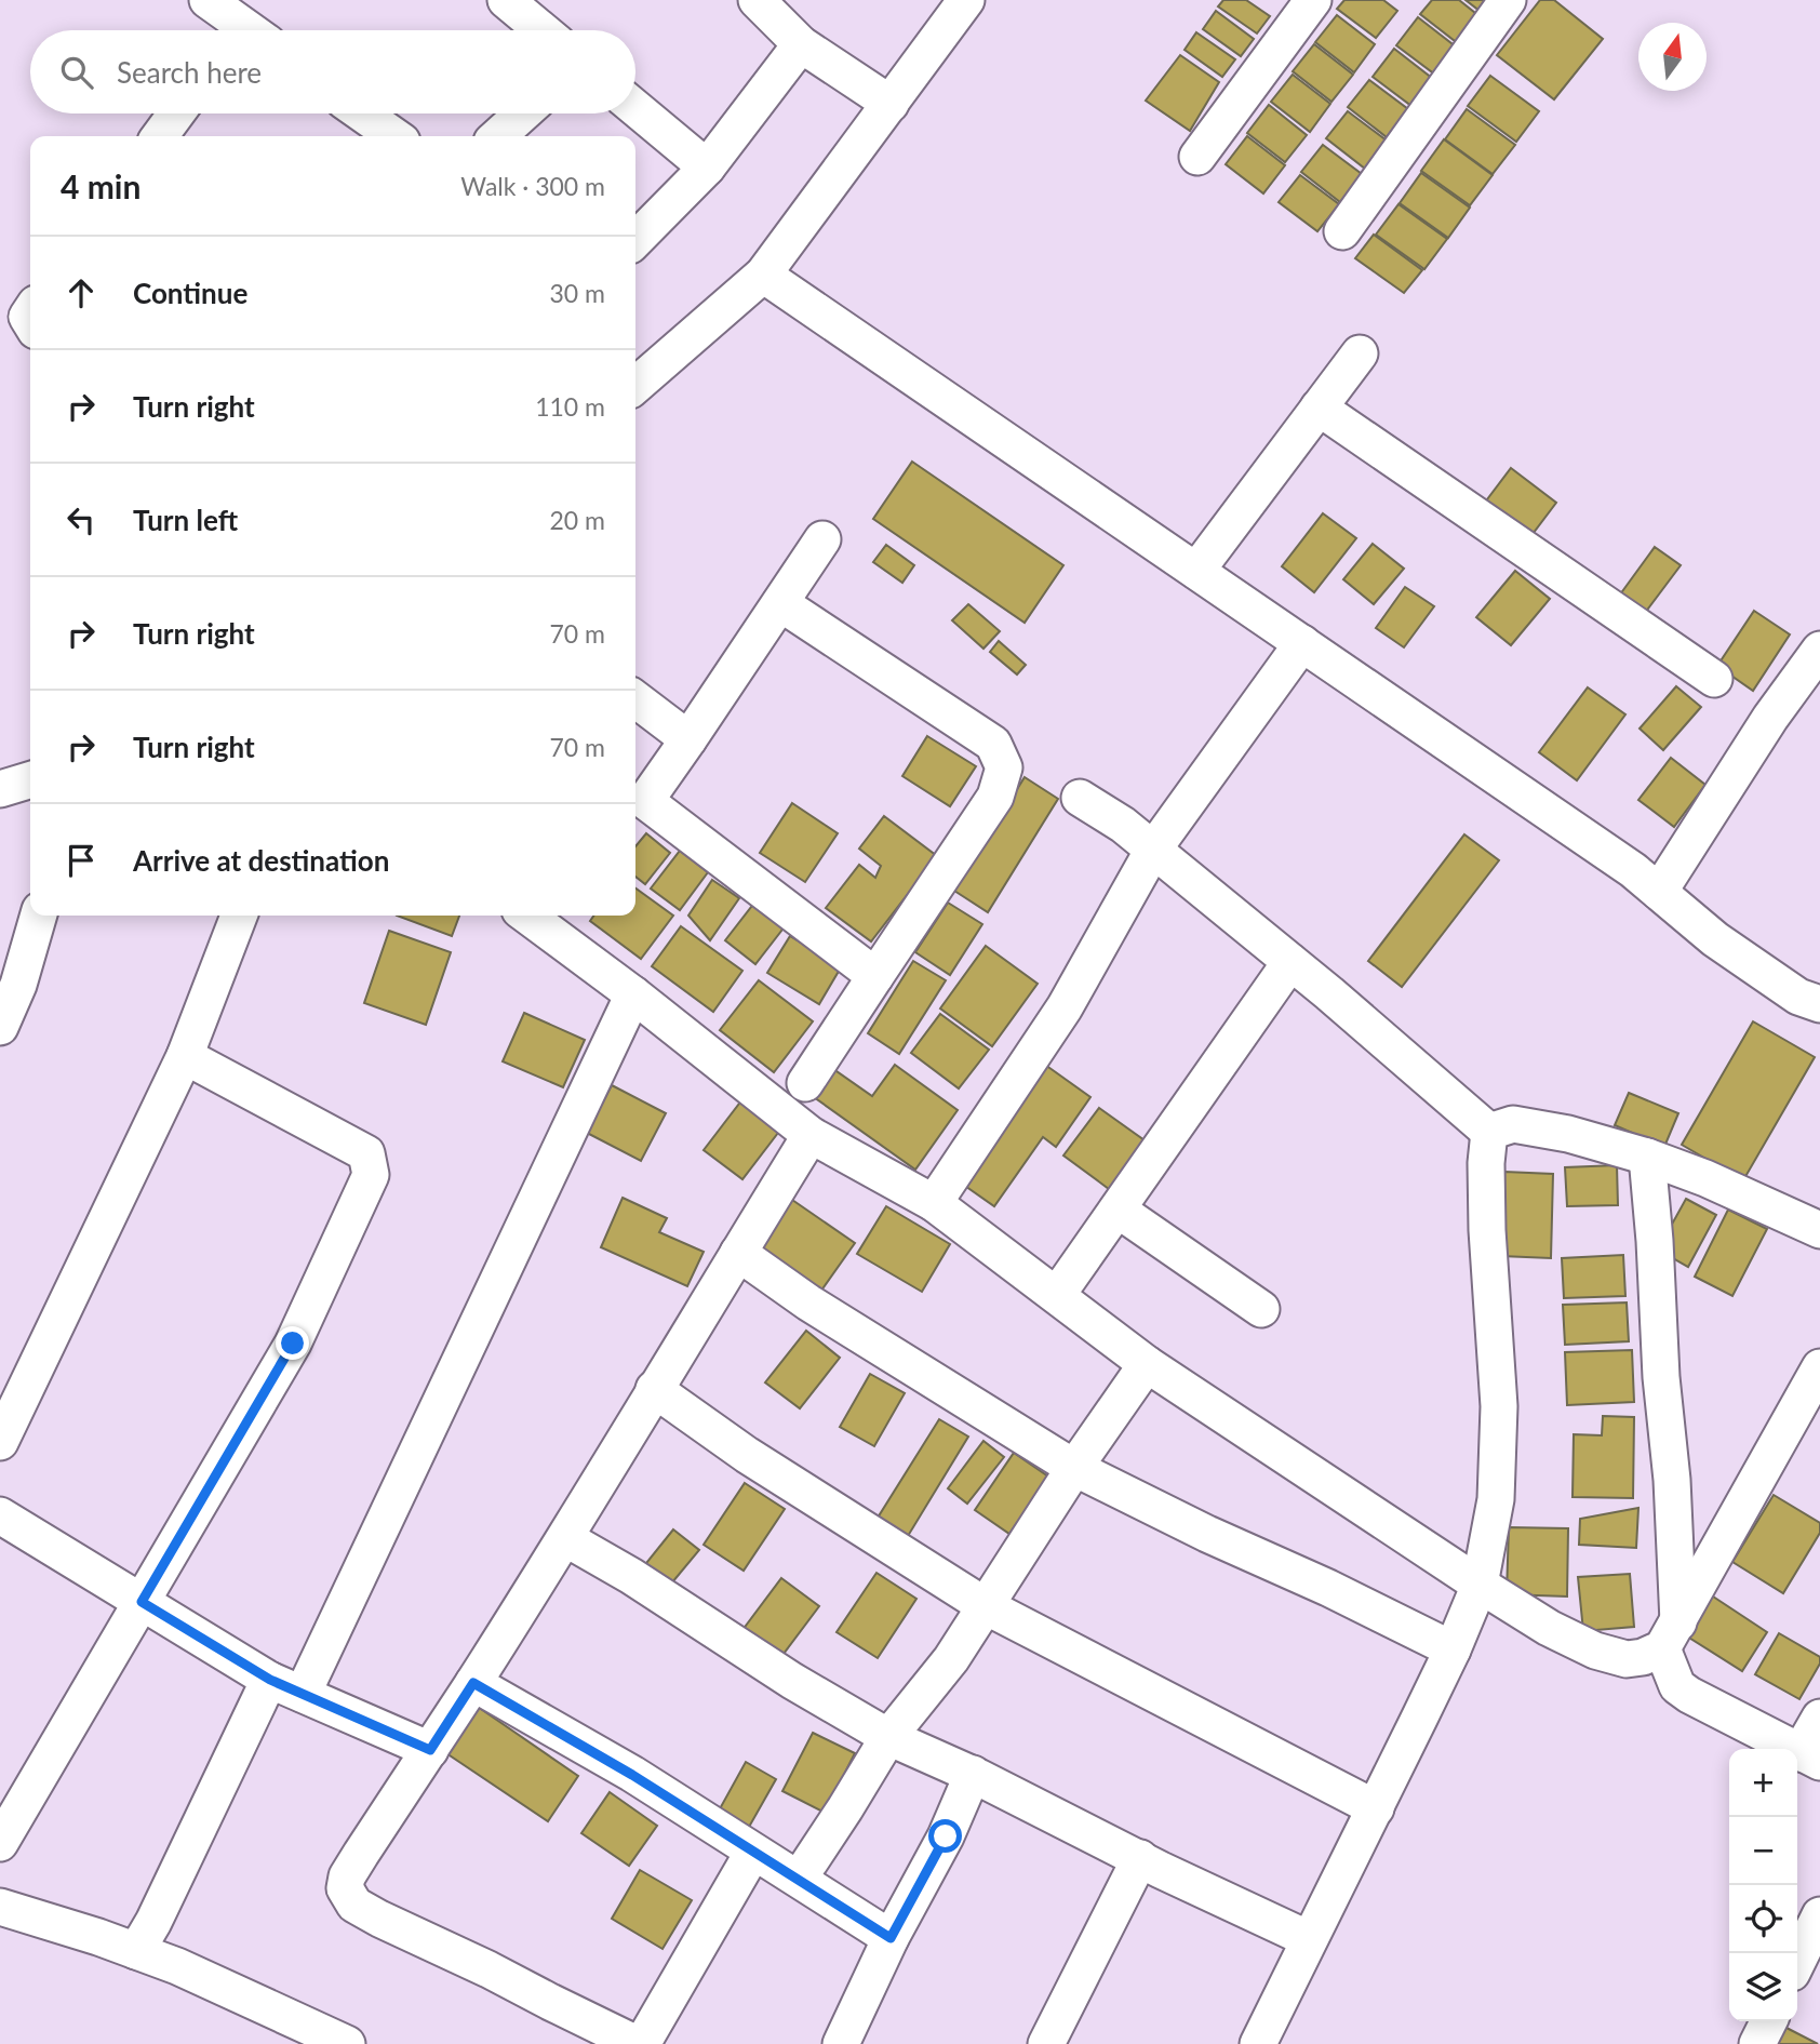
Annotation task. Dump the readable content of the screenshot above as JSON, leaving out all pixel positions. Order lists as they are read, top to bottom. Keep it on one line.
{"north":"top","page":{"search":"Search here","heading":["4 min","Walk · 300 m"],"list":[["Continue","30 m"],["Turn right","110 m"],["Turn left","20 m"],["Turn right","70 m"],["Turn right","70 m"],"Arrive at destination"],"map_buttons":["+","−"]}}
